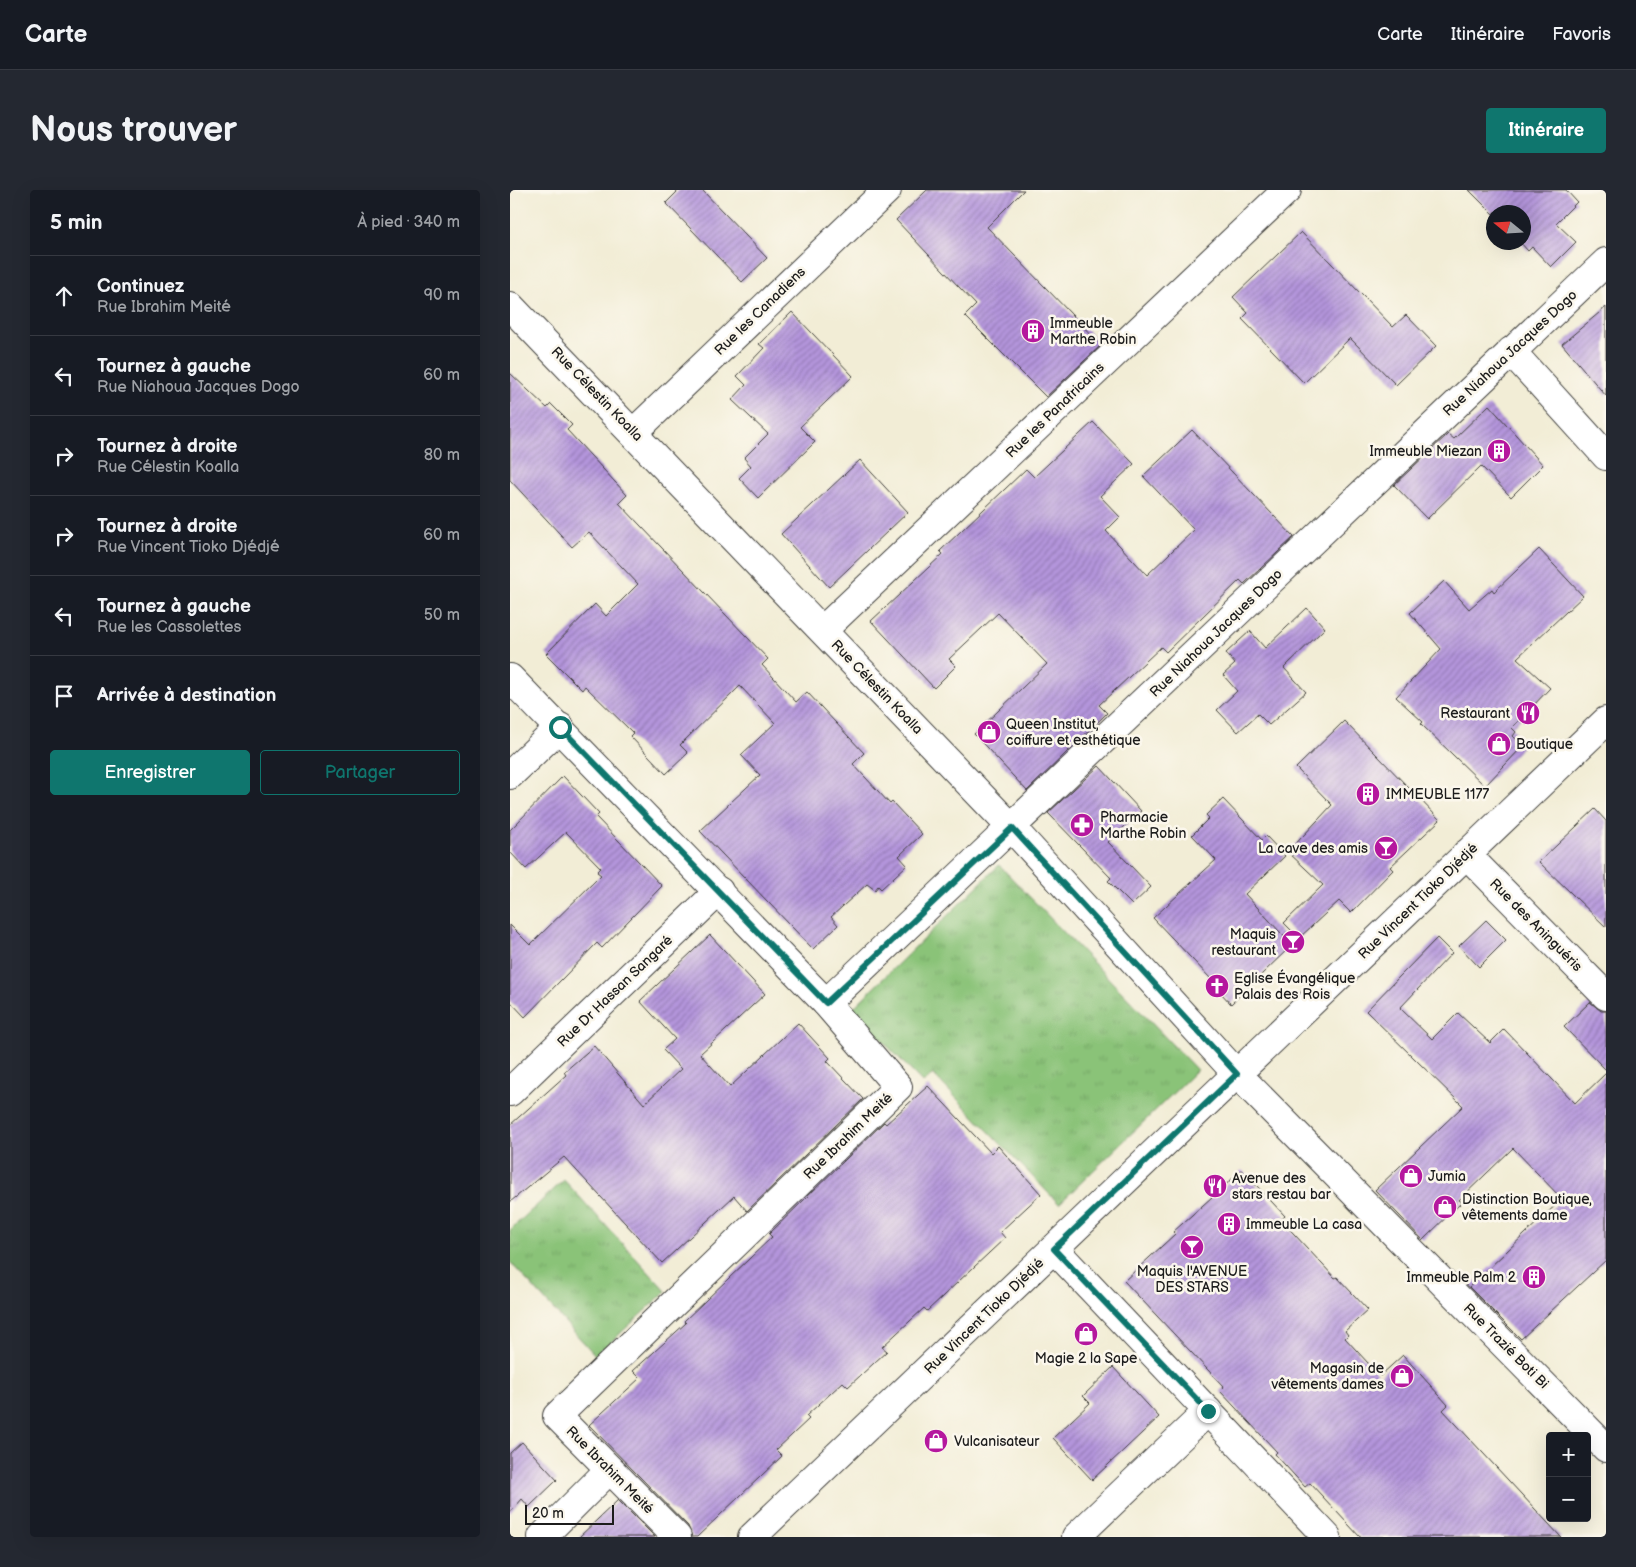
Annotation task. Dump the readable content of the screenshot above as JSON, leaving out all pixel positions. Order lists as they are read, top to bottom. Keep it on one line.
{"streets":{"street":["Rue les Canadiens","Rue Niahoua Jacques Dogo","Rue Célestin Koalla","Rue les Panafricains","Rue Vincent Tioko Djédjé","Rue des Aninguéris","Rue Dr Hassan Sangaré","Rue Ibrahim Meité","Rue Trazié Boti Bi"]},"crossings":[["Rue les Canadiens","Rue Célestin Koalla"],["Rue Niahoua Jacques Dogo","Rue Célestin Koalla"],["Rue Niahoua Jacques Dogo","Rue Ibrahim Meité"],["Rue Célestin Koalla","Rue les Panafricains"],["Rue Célestin Koalla","Rue Vincent Tioko Djédjé"],["Rue Célestin Koalla","Rue Trazié Boti Bi"],["Rue Vincent Tioko Djédjé","Rue des Aninguéris"],["Rue Vincent Tioko Djédjé","Rue Trazié Boti Bi"],["Rue Dr Hassan Sangaré","Rue Ibrahim Meité"]],"places":{"building":["Immeuble Marthe Robin","Immeuble Miezan","IMMEUBLE 1177","Immeuble La casa","Immeuble Palm 2"],"restaurant":["Restaurant","Avenue des stars restau bar"],"shop":["Queen Institut, coiffure et esthétique","Boutique","Jumia","Distinction Boutique, vêtements dame","Magie 2 la Sape","Magasin de vêtements dames","Vulcanisateur"],"pharmacy":["Pharmacie Marthe Robin"],"bar":["La cave des amis","Maquis restaurant","Maquis l'AVENUE DES STARS"],"church":["Eglise Évangélique Palais des Rois"]},"scale_bar":"20 m","north":"left","page":{"header":"Carte","nav":["Carte","Itinéraire","Favoris"],"buttons":["Itinéraire",["Enregistrer","Partager"]],"title":"Nous trouver","heading":["5 min","À pied · 340 m"],"list":[["Continuez","Rue Ibrahim Meité","90 m"],["Tournez à gauche","Rue Niahoua Jacques Dogo","60 m"],["Tournez à droite","Rue Célestin Koalla","80 m"],["Tournez à droite","Rue Vincent Tioko Djédjé","60 m"],["Tournez à gauche","Rue les Cassolettes","50 m"],"Arrivée à destination"],"map_buttons":["+","−"],"scale":"20 m"}}
